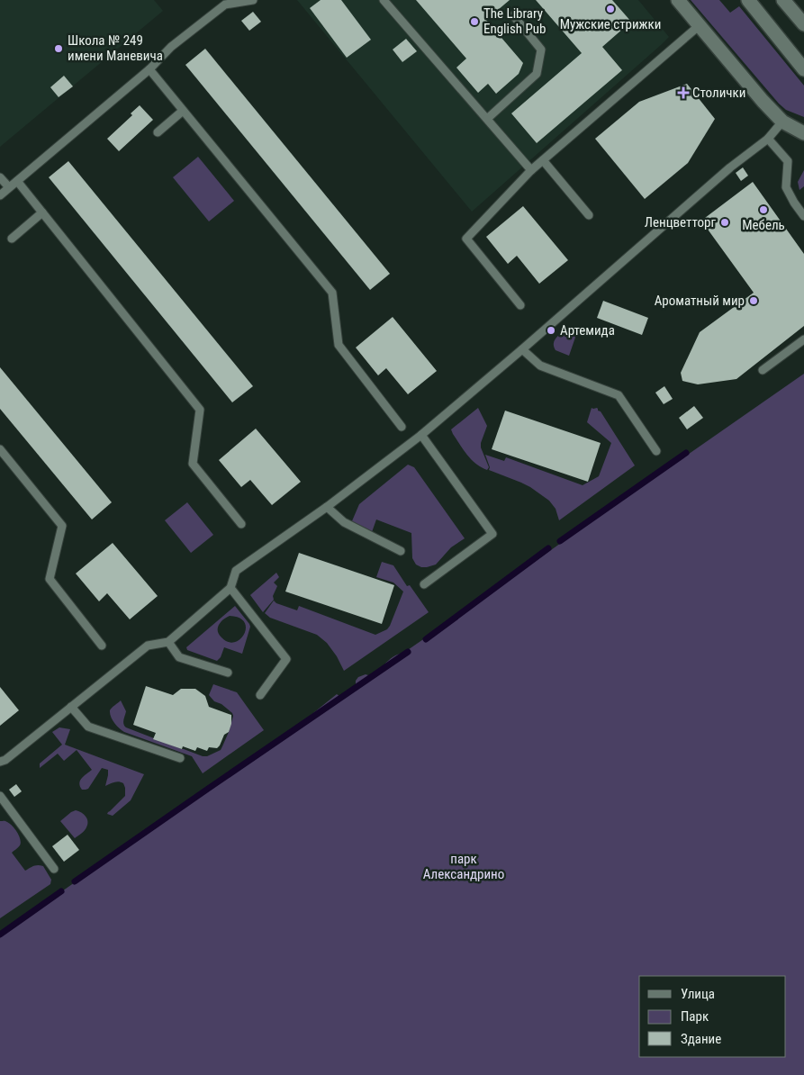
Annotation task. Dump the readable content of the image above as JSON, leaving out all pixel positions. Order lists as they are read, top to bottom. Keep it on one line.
{"parks":["парк Александрино"],"places":{"other":["Мужские стрижки","The Library English Pub","Школа № 249 имени Маневича","Мебель","Ленцветторг","Ароматный мир","Артемида"],"health":["Столички"]},"legend":["Улица","Парк","Здание"]}
